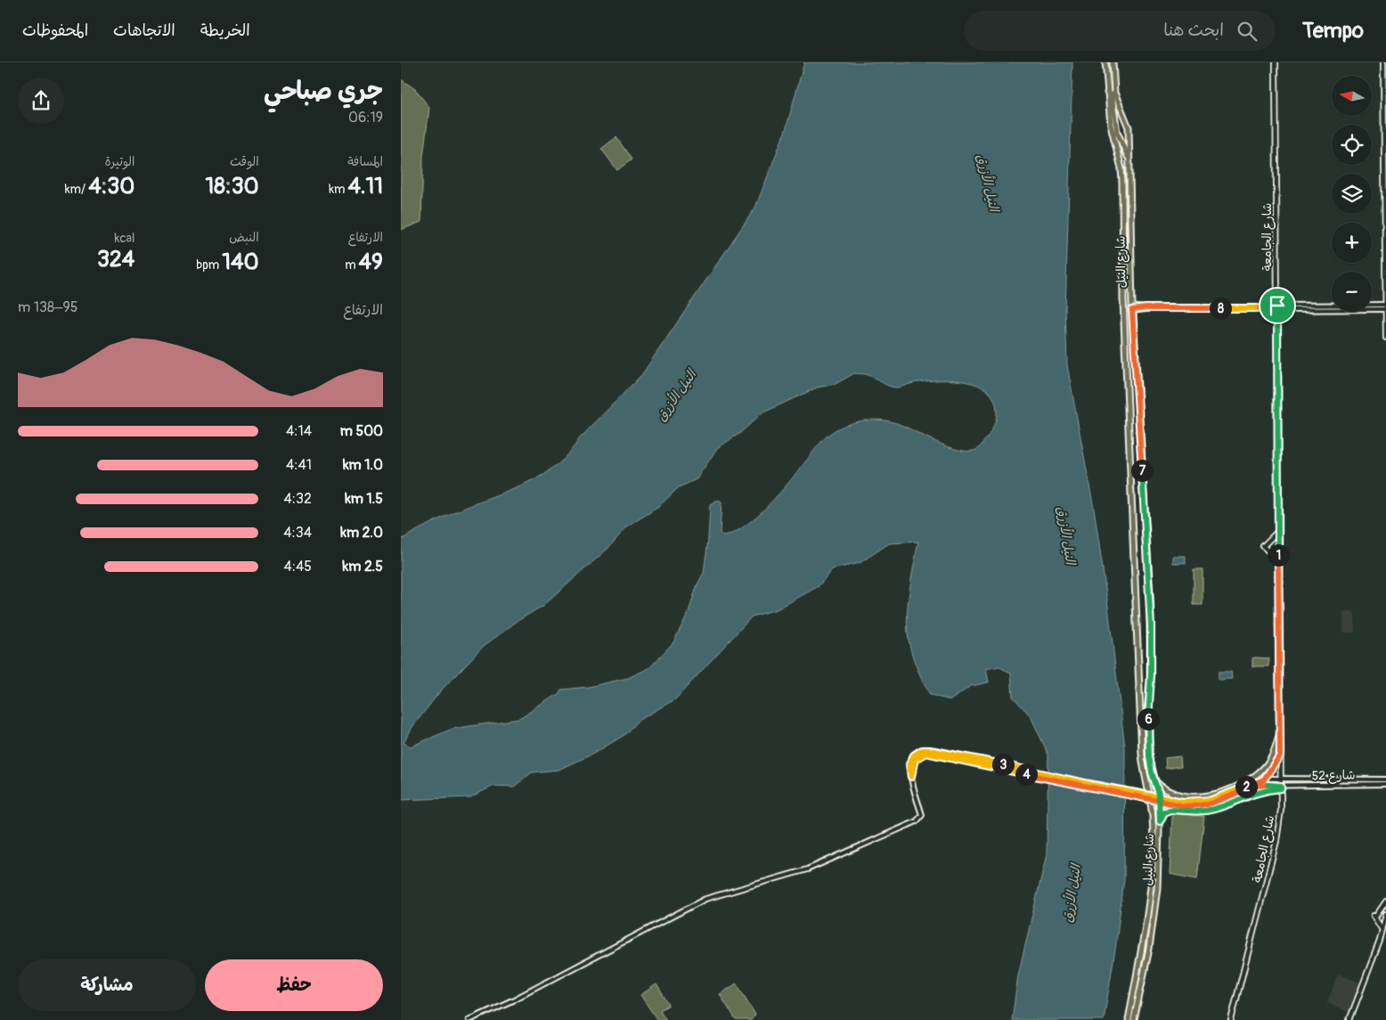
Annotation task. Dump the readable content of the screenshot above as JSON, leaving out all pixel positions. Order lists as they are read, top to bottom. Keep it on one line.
{"streets":{"main road":["شارع الجامعة","شارع النيل"],"street":["شارع 52"]},"crossings":[["شارع الجامعة","شارع 52"]],"water":["النيل الأزرق"],"north":"left","page":{"header":"Tempo","search":"ابحث هنا","nav":["الخريطة","الاتجاهات","المحفوظات"],"heading":["جري صباحي","06:19"],"map_buttons":["+","−"],"stats":[["المسافة","4.11 km"],["الوقت","18:30"],["الوتيرة","4:30 /km"],["الارتفاع","49 m"],["النبض","140 bpm"],["kcal","324"]],"chart":["الارتفاع","95–138 m"],"pins":["8","7","1","6","3","4","2"],"list":[{"name":"500 m","note":"4:14"},{"name":"1.0 km","note":"4:41"},{"name":"1.5 km","note":"4:32"},{"name":"2.0 km","note":"4:34"},{"name":"2.5 km","note":"4:45"}],"buttons":["حفظ","مشاركة"]}}
